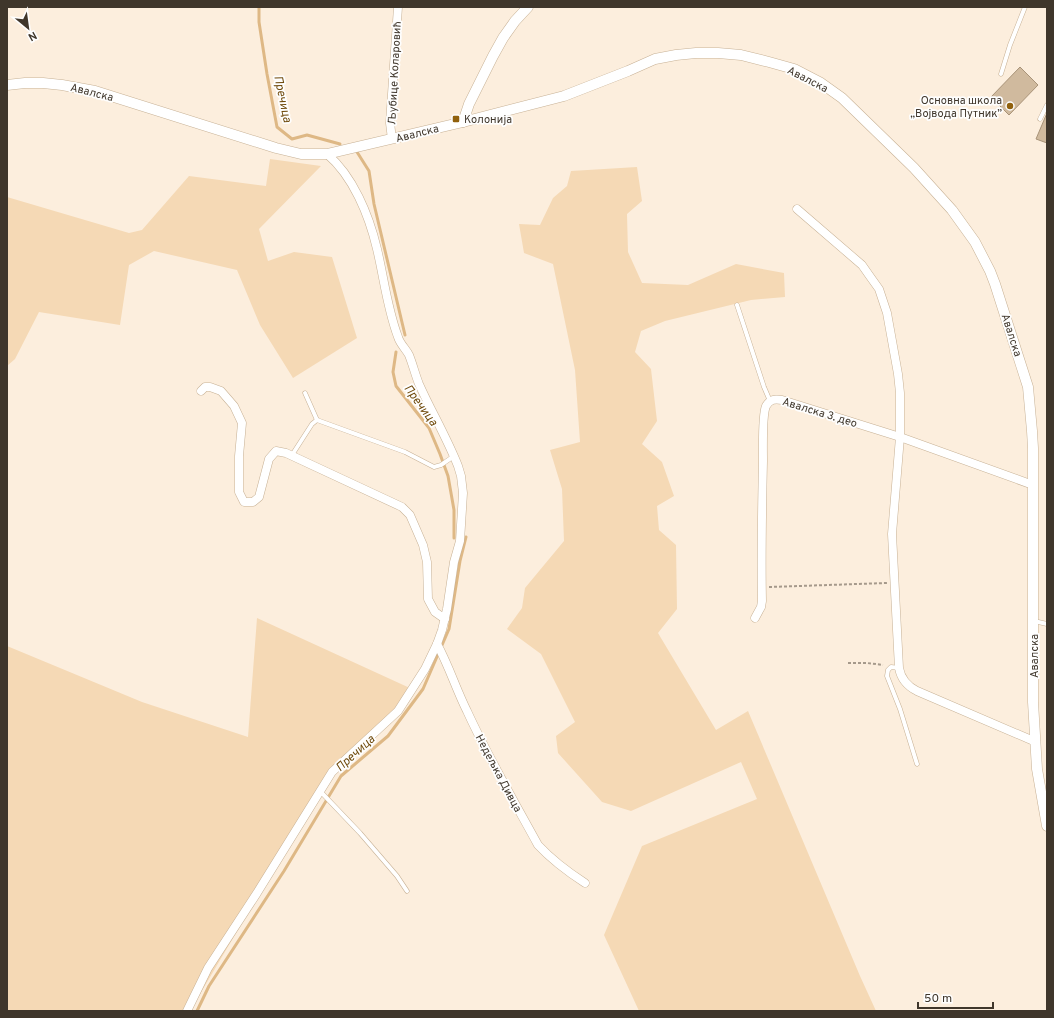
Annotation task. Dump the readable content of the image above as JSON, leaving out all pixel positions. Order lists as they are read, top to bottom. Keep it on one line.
{"streets":{"street":["Љубице Коларовић","Авалска","Авалска 3. део","Недељка Дивца"]},"crossings":[["Љубице Коларовић","Авалска"],["Авалска","Авалска 3. део"]],"water":["Пречица"],"places":{"other":["Основна школа „Војвода Путник”"],"transit":["Колонија"]},"scale_bar":"50 m","north":"bottom right"}
